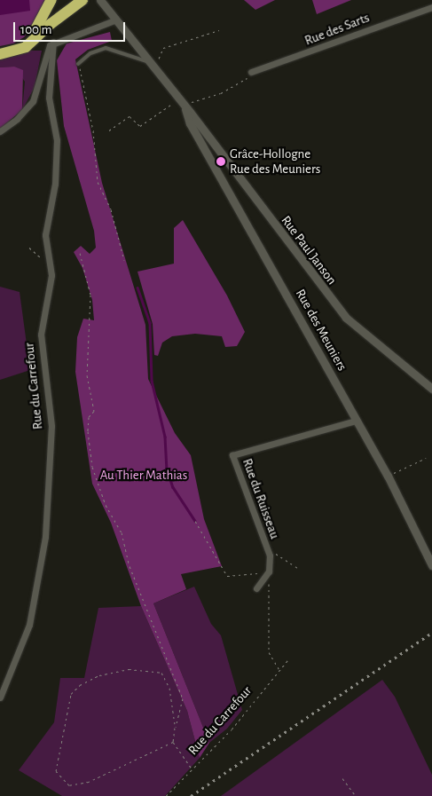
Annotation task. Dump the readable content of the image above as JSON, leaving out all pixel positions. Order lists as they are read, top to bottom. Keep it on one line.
{"streets":{"street":["Rue des Sarts","Rue Paul Janson","Rue des Meuniers","Rue du Carrefour","Rue du Ruisseau"]},"crossings":[["Rue Paul Janson","Rue des Meuniers"],["Rue des Meuniers","Rue du Ruisseau"]],"parks":["Au Thier Mathias"],"places":["Grâce-Hollogne Rue des Meuniers"],"scale_bar":"100 m"}
